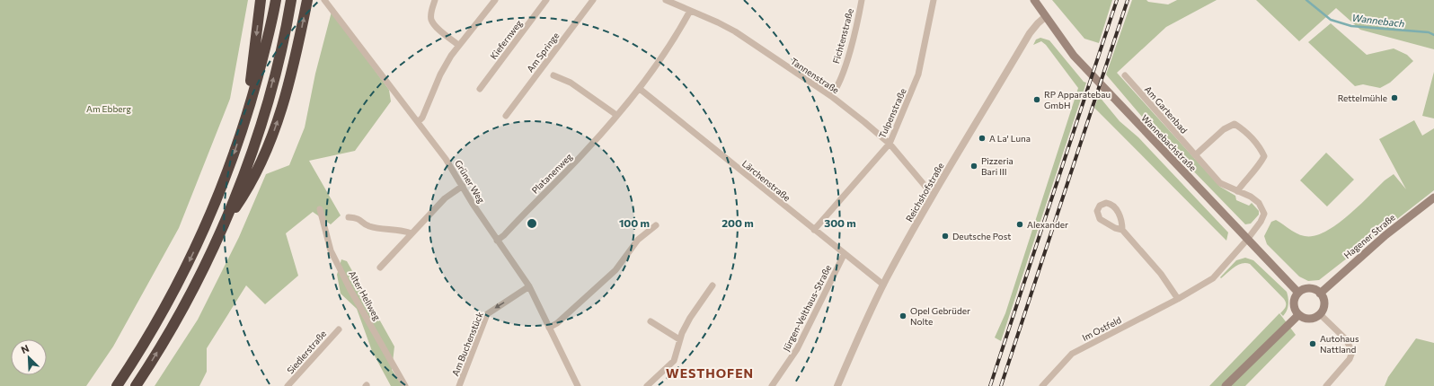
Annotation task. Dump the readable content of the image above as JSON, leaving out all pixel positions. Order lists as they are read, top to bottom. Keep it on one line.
{"streets":{"main road":["Wannebachstraße","Hagener Straße"],"street":["Fichtenstraße","Kiefernweg","Am Springe","Tannenstraße","Am Gartenbad","Tulpenstraße","Platanenweg","Lärchenstraße","Grüner Weg","Reichshofstraße","Alter Hellweg","Jürgen-Velthaus-Straße","Im Ostfeld","Am Buchenstück","Siedlerstraße"]},"crossings":[["Fichtenstraße","Tannenstraße"],["Tannenstraße","Tulpenstraße"],["Tannenstraße","Platanenweg"],["Tannenstraße","Reichshofstraße"],["Am Gartenbad","Wannebachstraße"],["Am Gartenbad","Im Ostfeld"],["Tulpenstraße","Lärchenstraße"],["Wannebachstraße","Reichshofstraße"],["Wannebachstraße","Hagener Straße"],["Wannebachstraße","Im Ostfeld"],["Platanenweg","Lärchenstraße"],["Platanenweg","Grüner Weg"],["Lärchenstraße","Reichshofstraße"],["Lärchenstraße","Jürgen-Velthaus-Straße"],["Grüner Weg","Am Buchenstück"]],"one_way":["Am Buchenstück"],"districts":["WESTHOFEN"],"water":["Wannebach"],"parks":["Am Ebberg"],"places":["Rettelmühle","RP Apparatebau GmbH","A La' Luna","Pizzeria Bari III","Alexander","Deutsche Post","Opel Gebrüder Nolte","Autohaus Nattland"],"north":"top left","rings":["100 m","200 m","300 m"]}
